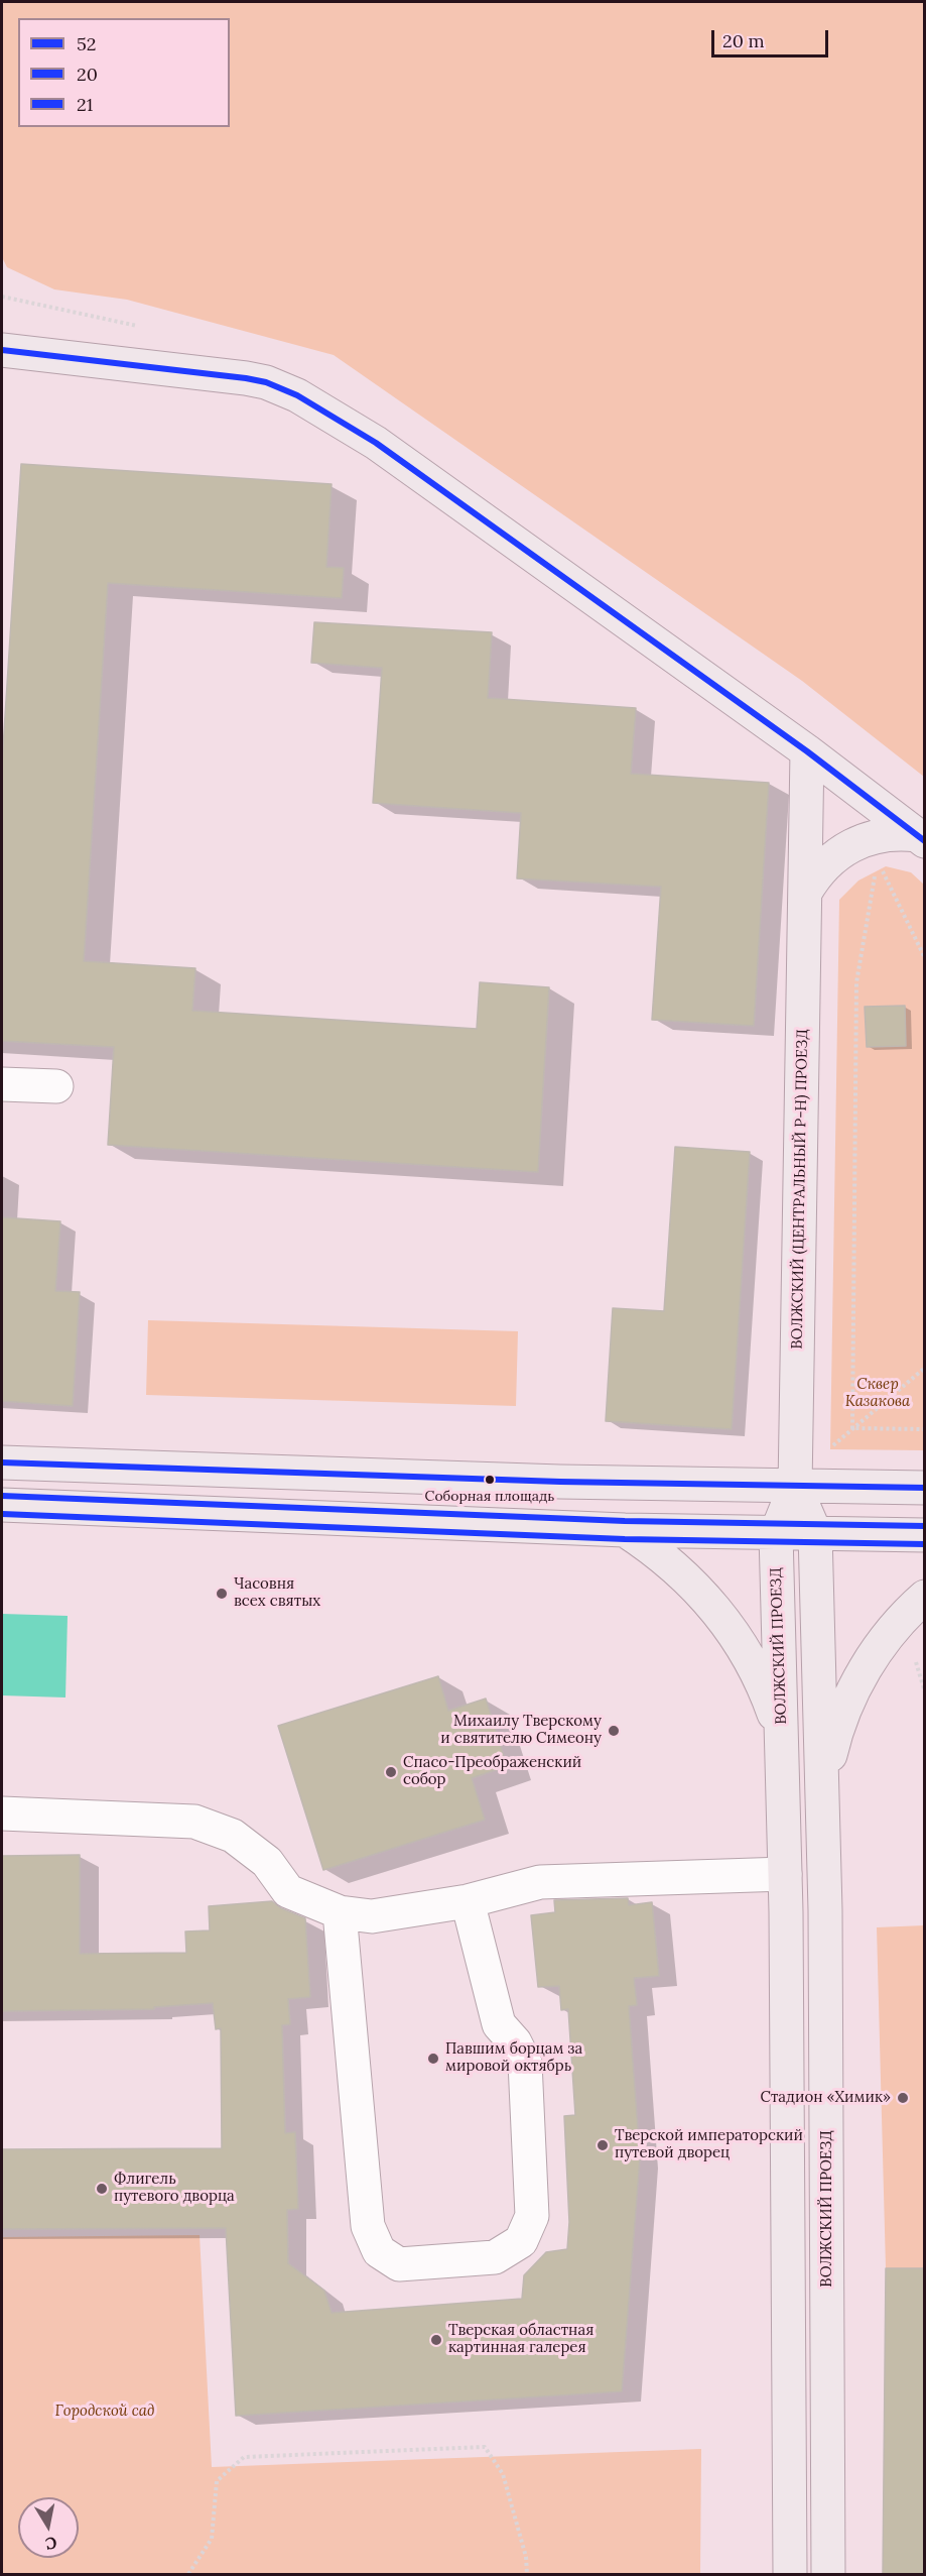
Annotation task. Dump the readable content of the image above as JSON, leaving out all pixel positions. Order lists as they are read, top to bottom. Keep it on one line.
{"streets":{"main road":["ВОЛЖСКИЙ (ЦЕНТРАЛЬНЫЙ Р-Н) ПРОЕЗД","ВОЛЖСКИЙ ПРОЕЗД"]},"crossings":[["ВОЛЖСКИЙ (ЦЕНТРАЛЬНЫЙ Р-Н) ПРОЕЗД","ВОЛЖСКИЙ ПРОЕЗД"]],"parks":["Сквер Казакова","Городской сад"],"places":["Соборная площадь","Часовня всех святых","Михаилу Тверскому и святителю Симеону","Спасо-Преображенский собор","Павшим борцам за мировой октябрь","Стадион «Химик»","Тверской императорский путевой дворец","Флигель путевого дворца","Тверская областная картинная галерея"],"lines":["transit line 52","transit line 21","transit line 20"],"legend":["52","20","21"],"scale_bar":"20 m","north":"bottom"}
